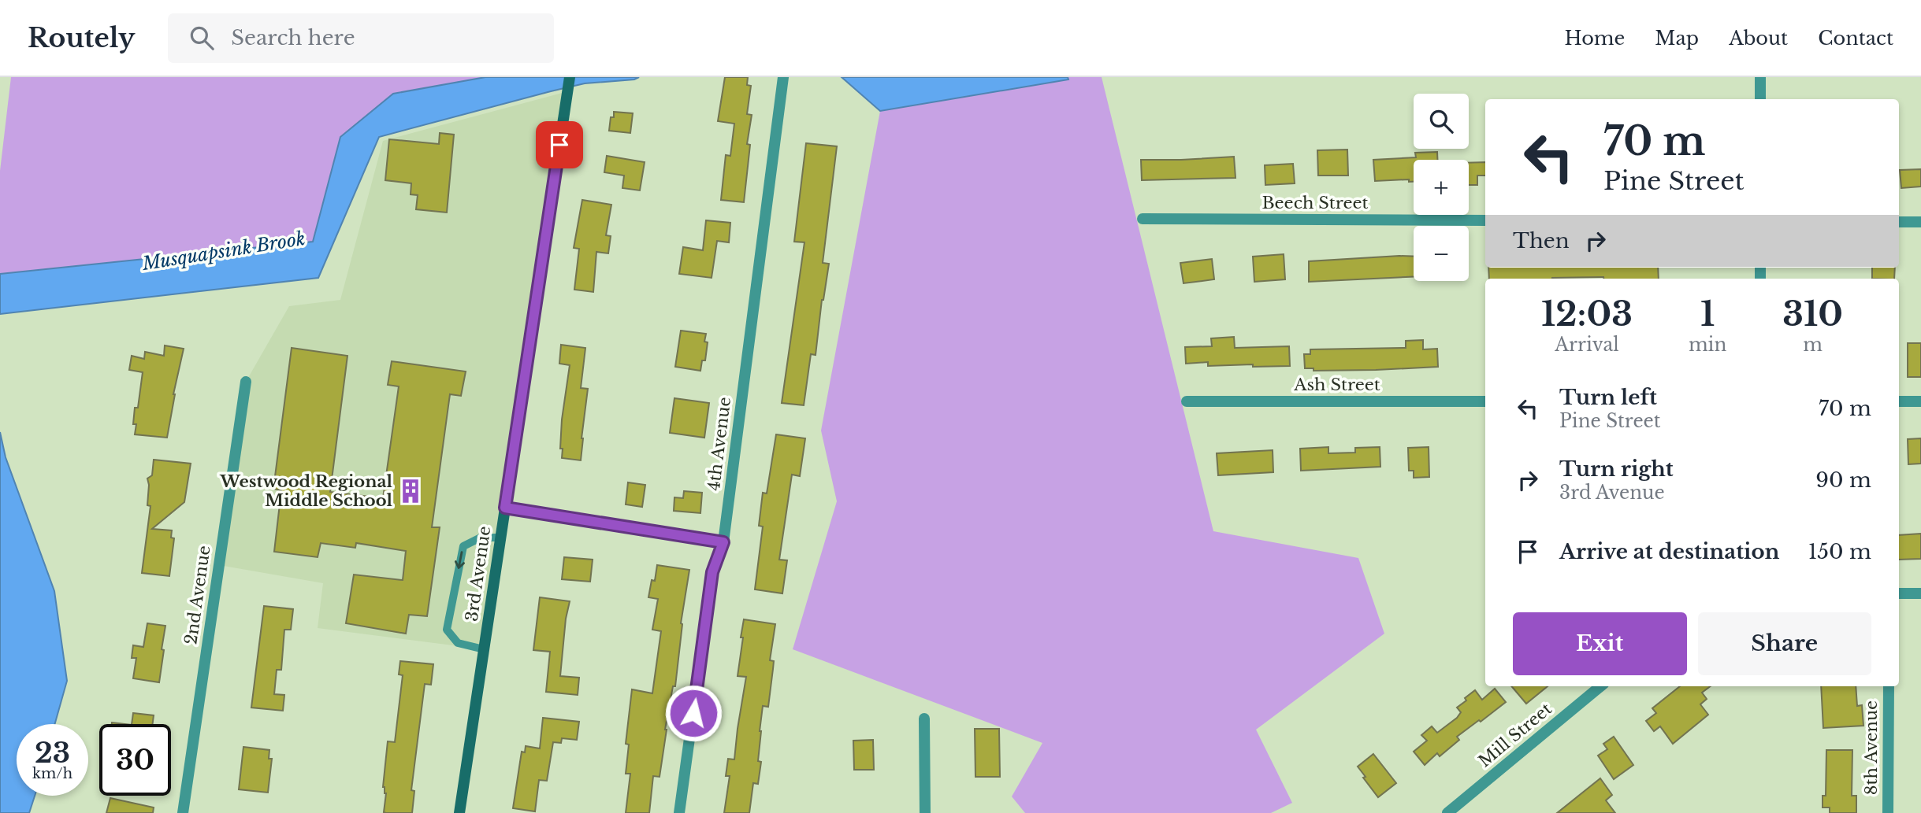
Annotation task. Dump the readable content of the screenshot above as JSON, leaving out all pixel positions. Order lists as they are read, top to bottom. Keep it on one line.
{"streets":{"main road":["3rd Avenue"],"street":["Beech Street","Ash Street","4th Avenue","2nd Avenue","Mill Street","8th Avenue"]},"water":["Musquapsink Brook"],"places":{"building":["Westwood Regional Middle School"]},"page":{"header":"Routely","search":"Search here","nav":["Home","Map","About","Contact"],"map_buttons":["+","−"],"turn":["70 m","Pine Street"],"then":"Then","eta":["12:03","Arrival","1","min","310","m"],"list":[{"name":"Turn left","note":"Pine Street","value":"70 m"},{"name":"Turn right","note":"3rd Avenue","value":"90 m"},{"name":"Arrive at destination","value":"150 m"}],"buttons":["Exit","Share"],"speed":"23 km/h","limit":"30"}}
